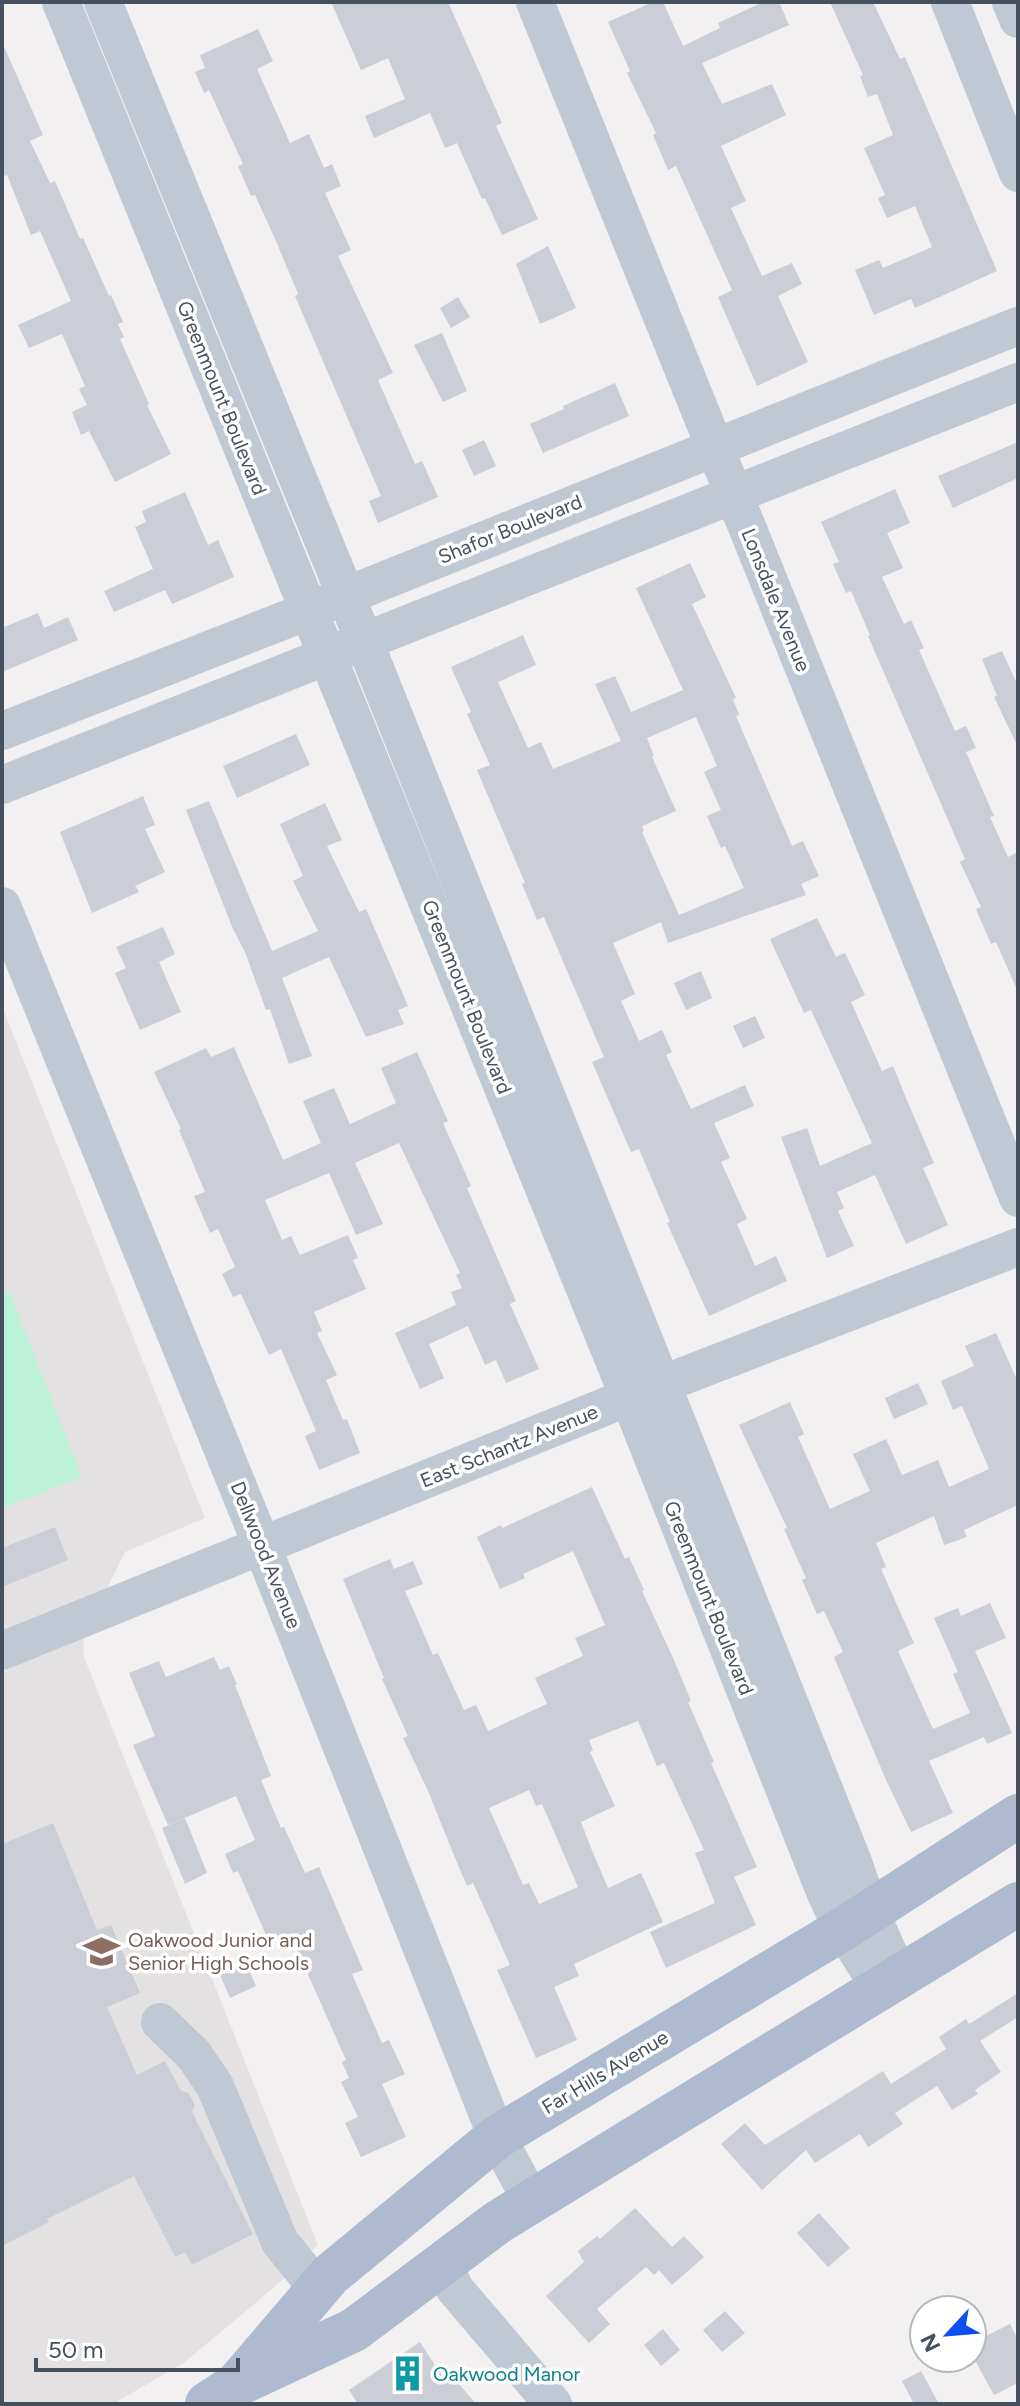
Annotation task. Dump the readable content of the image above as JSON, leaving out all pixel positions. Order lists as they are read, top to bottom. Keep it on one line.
{"streets":{"main road":["Far Hills Avenue"],"street":["Greenmount Boulevard","Shafor Boulevard","Lonsdale Avenue","East Schantz Avenue","Dellwood Avenue"]},"crossings":[["Greenmount Boulevard","Shafor Boulevard"],["Greenmount Boulevard","East Schantz Avenue"],["Greenmount Boulevard","Far Hills Avenue"],["Shafor Boulevard","Lonsdale Avenue"],["East Schantz Avenue","Dellwood Avenue"],["Dellwood Avenue","Far Hills Avenue"]],"places":{"school or university":["Oakwood Junior and Senior High Schools"],"building":["Oakwood Manor"]},"scale_bar":"50 m","north":"bottom left"}
